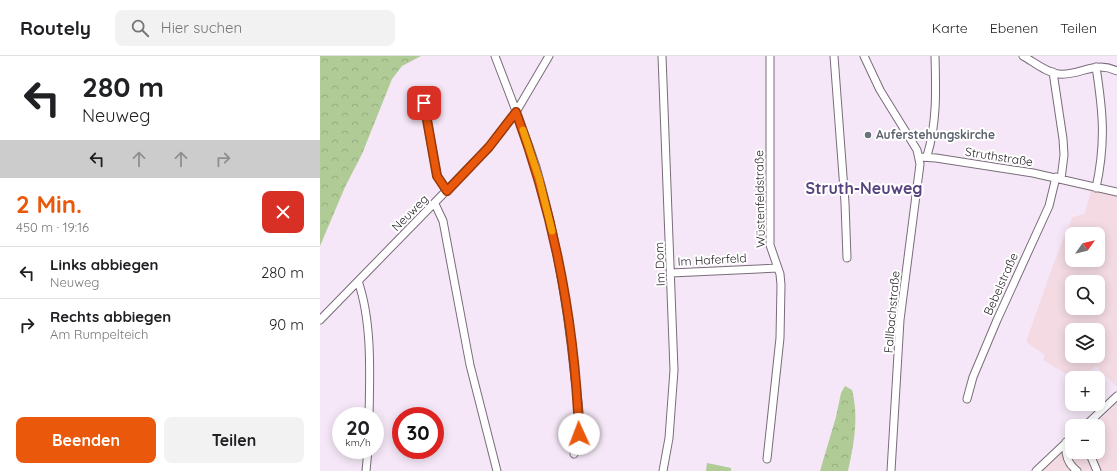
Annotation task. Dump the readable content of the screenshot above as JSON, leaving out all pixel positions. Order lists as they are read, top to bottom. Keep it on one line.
{"streets":{"street":["Struthstraße","Wüstenfeldstraße","Neuweg","Im Haferfeld","Im Dom","Bebelstraße","Fallbachstraße"]},"crossings":[["Struthstraße","Bebelstraße"],["Struthstraße","Fallbachstraße"],["Wüstenfeldstraße","Im Haferfeld"],["Im Haferfeld","Im Dom"]],"districts":["Struth-Neuweg"],"places":["Auferstehungskirche"],"north":"top right","page":{"header":"Routely","search":"Hier suchen","nav":["Karte","Ebenen","Teilen"],"turn":["280 m","Neuweg"],"heading":["2 Min.","450 m · 19:16"],"map_buttons":["+","−"],"list":[{"name":"Links abbiegen","note":"Neuweg","value":"280 m"},{"name":"Rechts abbiegen","note":"Am Rumpelteich","value":"90 m"}],"speed":"20 km/h","limit":"30","buttons":["Beenden","Teilen"]}}
